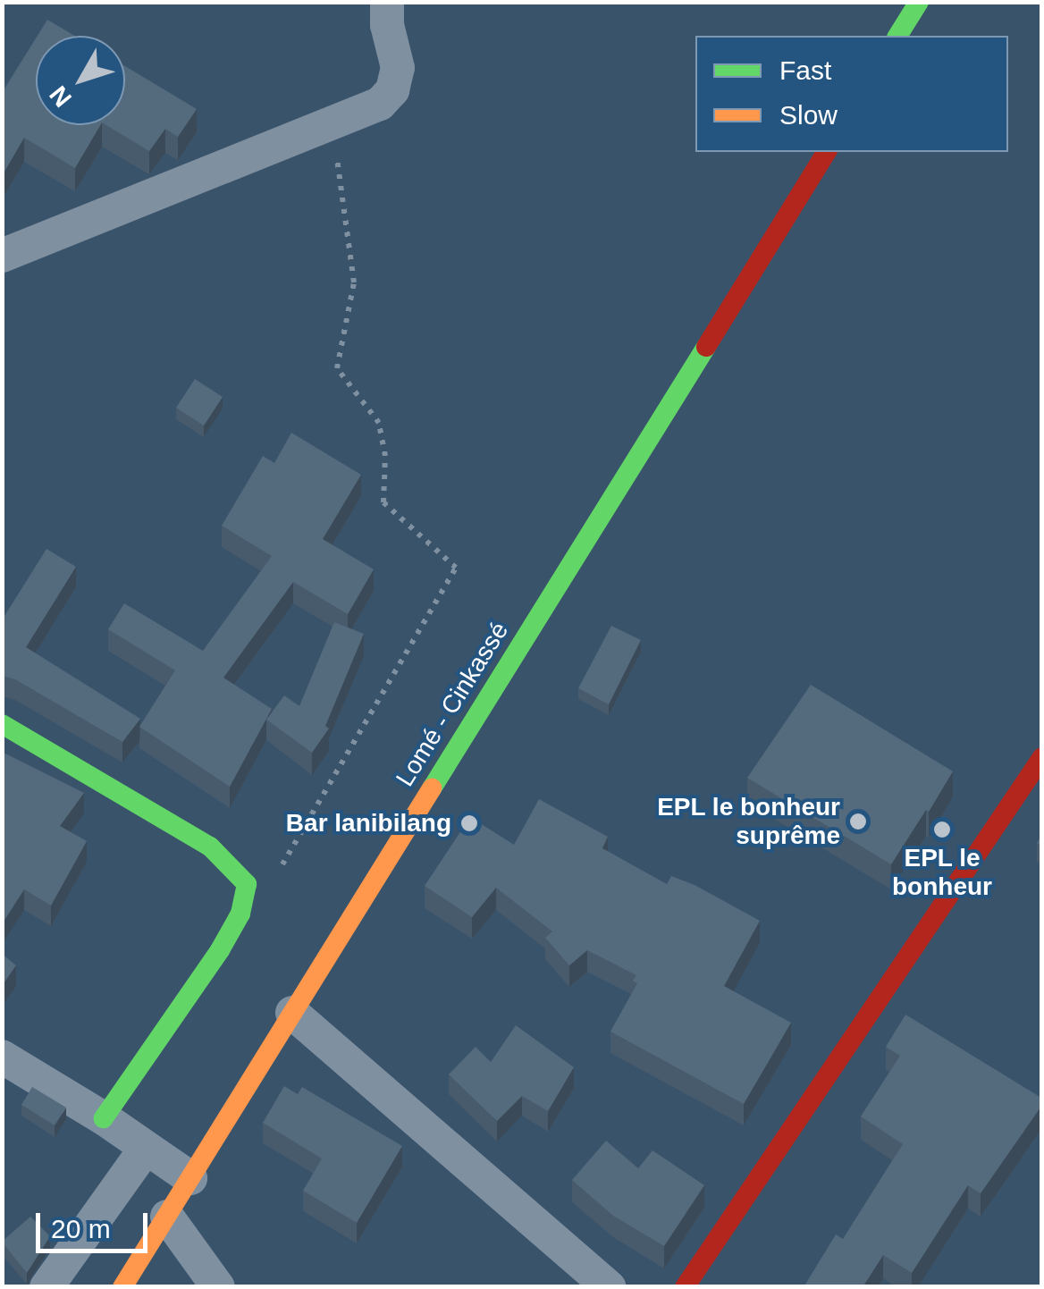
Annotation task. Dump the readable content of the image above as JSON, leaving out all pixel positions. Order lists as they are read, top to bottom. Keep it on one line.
{"streets":{"main road":["Lomé - Cinkassé"]},"places":["EPL le bonheur suprême","Bar lanibilang","EPL le bonheur"],"legend":["Fast","Slow"],"scale_bar":"20 m","north":"bottom left"}
